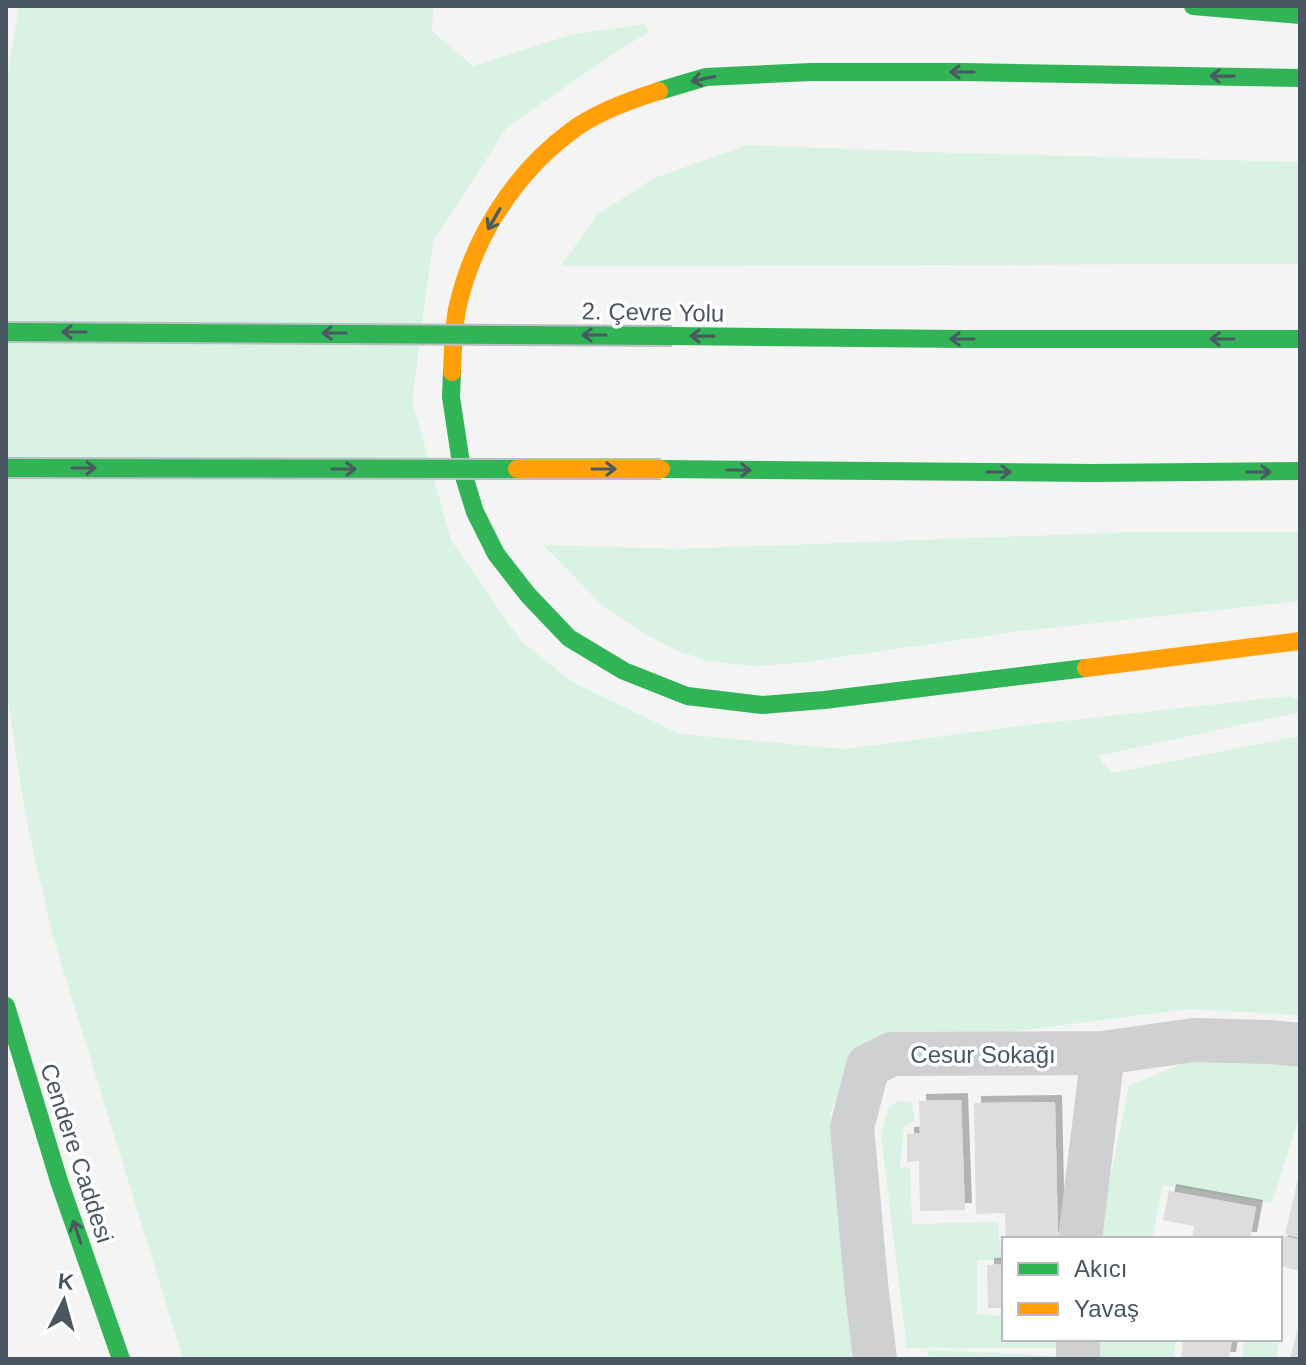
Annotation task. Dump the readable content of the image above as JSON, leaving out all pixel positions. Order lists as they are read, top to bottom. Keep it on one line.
{"streets":{"main road":["2. Çevre Yolu","Cendere Caddesi"],"street":["Cesur Sokağı"]},"one_way":["Cendere Caddesi"],"legend":["Akıcı","Yavaş"],"north":"top"}
